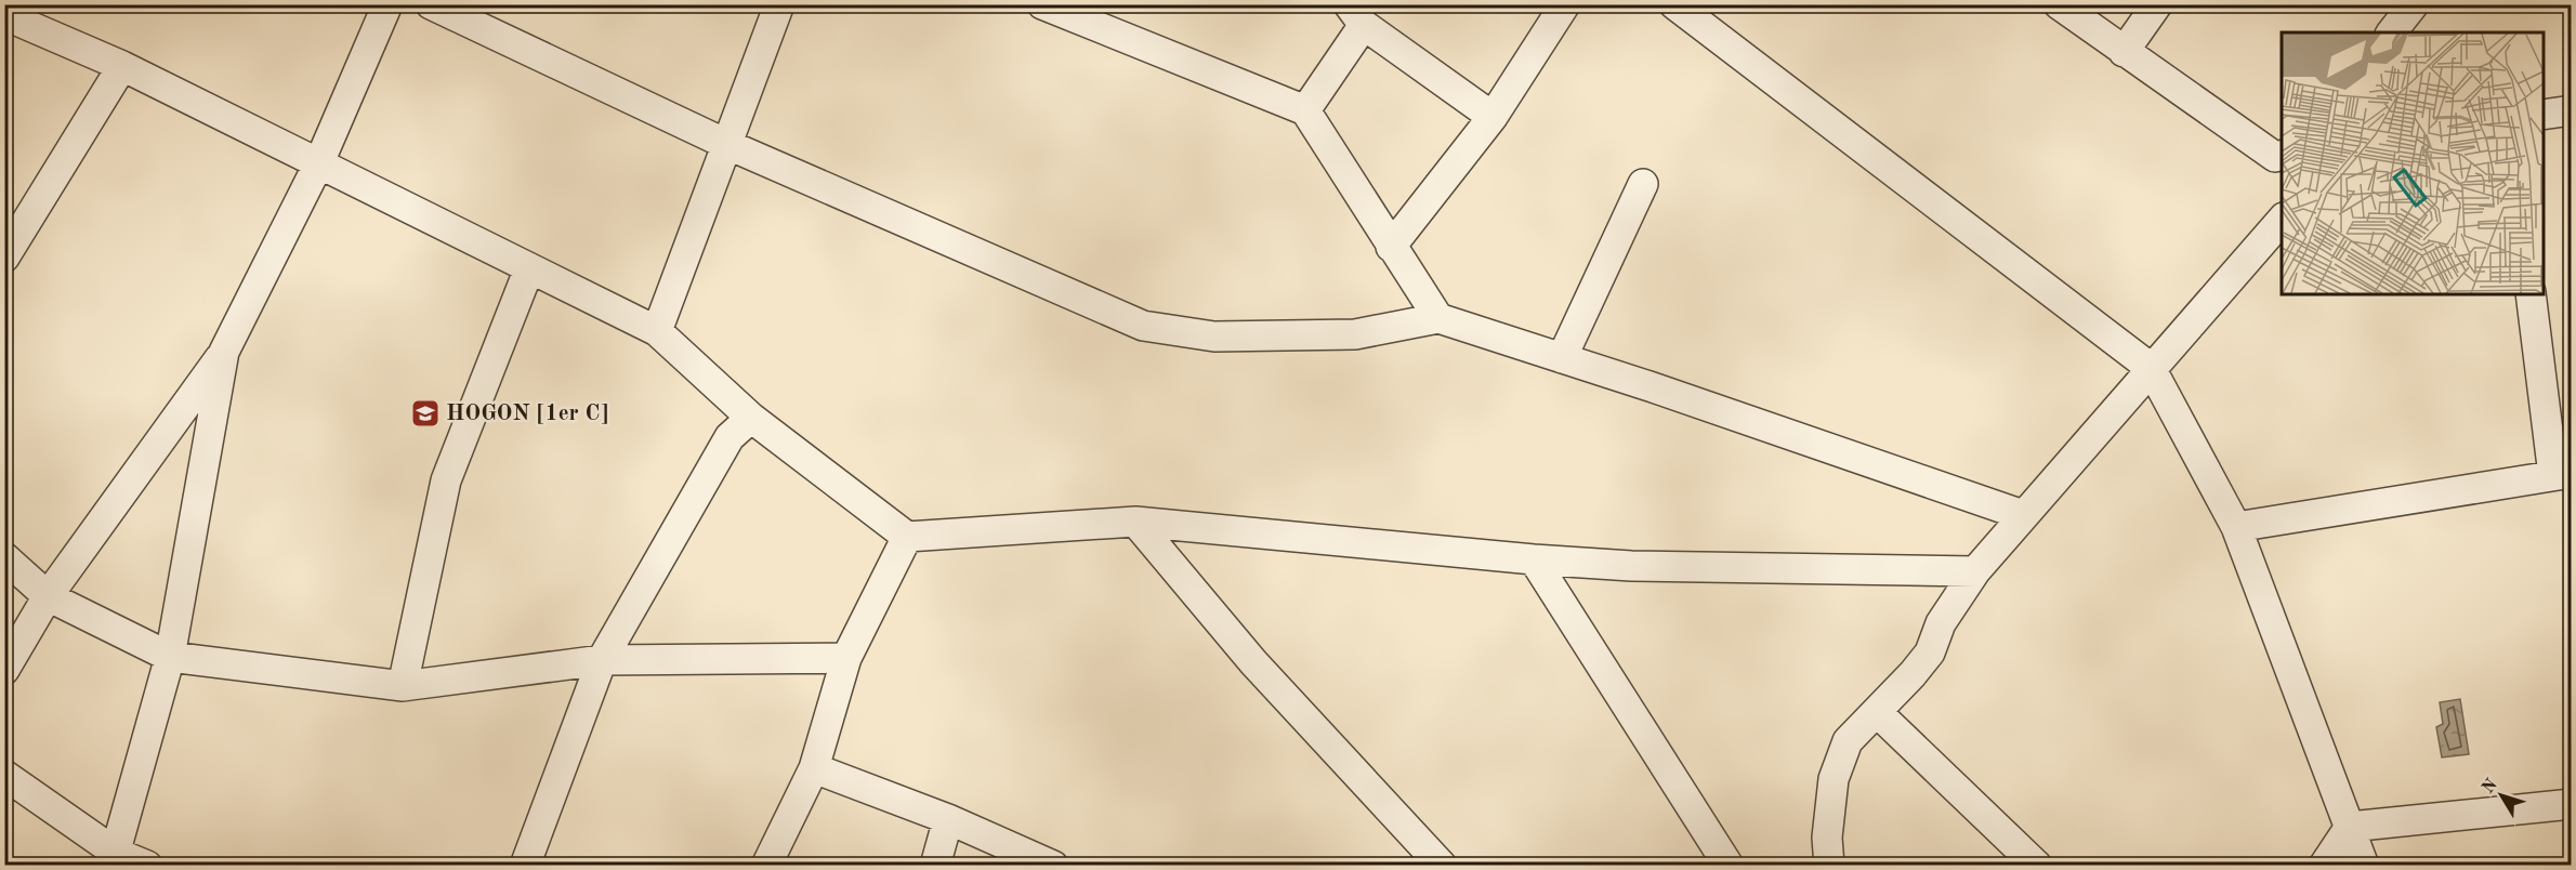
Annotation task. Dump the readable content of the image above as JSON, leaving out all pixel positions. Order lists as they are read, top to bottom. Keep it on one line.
{"places":{"school or university":["HOGON [1er C]"]},"north":"top left"}
